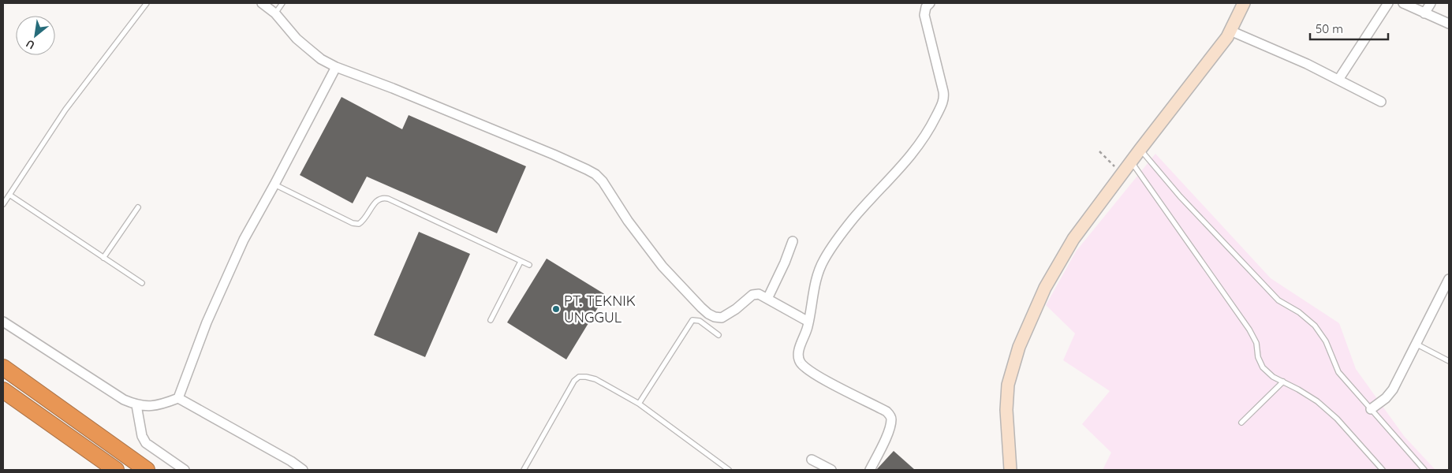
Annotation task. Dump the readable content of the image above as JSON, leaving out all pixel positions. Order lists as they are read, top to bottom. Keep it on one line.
{"places":["PT. TEKNIK UNGGUL"],"scale_bar":"50 m","north":"bottom left"}
